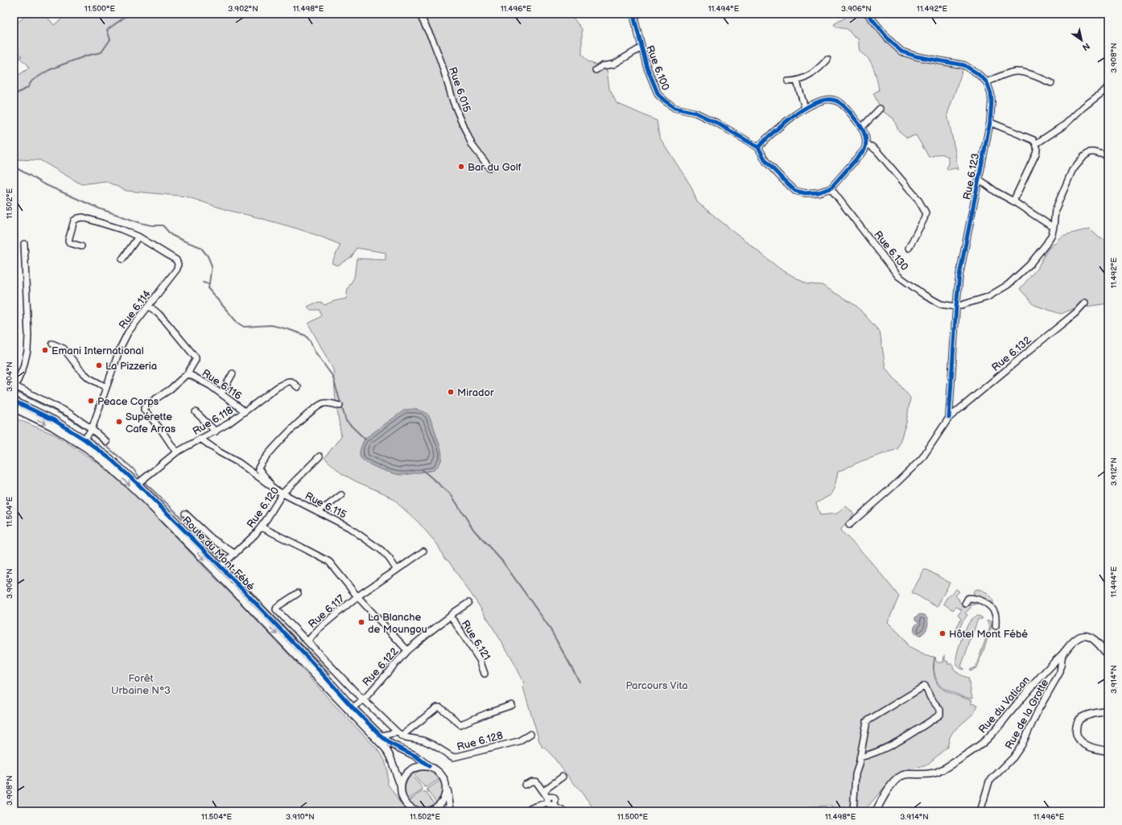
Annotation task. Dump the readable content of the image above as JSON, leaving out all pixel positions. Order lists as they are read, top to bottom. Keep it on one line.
{"streets":{"street":["Rue 6.100","Rue 6.015","Rue 6.123","Rue 6.130","Rue 6.114","Rue 6.132","Rue 6.116","Rue 6.118","Rue 6.115","Rue 6.120","Route du Mont-Fébé","Rue 6.117","Rue 6.121","Rue 6.122","Rue du Vatican","Rue de la Grotte","Rue 6.128"]},"crossings":[["Rue 6.100","Rue 6.130"],["Rue 6.123","Rue 6.130"],["Rue 6.123","Rue 6.132"],["Rue 6.114","Route du Mont-Fébé"],["Rue 6.116","Rue 6.118"],["Rue 6.118","Rue 6.115"],["Rue 6.118","Route du Mont-Fébé"],["Rue 6.115","Rue 6.120"],["Rue 6.120","Route du Mont-Fébé"],["Rue 6.120","Rue 6.117"],["Route du Mont-Fébé","Rue 6.122"],["Route du Mont-Fébé","Rue 6.128"],["Rue 6.117","Rue 6.122"],["Rue 6.117","Rue 6.128"],["Rue 6.121","Rue 6.122"],["Rue du Vatican","Rue de la Grotte"]],"parks":["Forêt Urbaine N°3","Parcours Vita"],"places":["Bar du Golf","Emani International","La Pizzeria","Mirador","Peace Corps","Supérette Cafe Arras","La Blanche de Moungou","Hôtel Mont Fébé"],"north":"bottom right","coordinates":["11.500°E","3.902°N","11.498°E","11.496°E","11.494°E","3.906°N","11.492°E","3.908°N","11.502°E","3.904°N","3.912°N","11.504°E","3.914°N","3.910°N"]}
